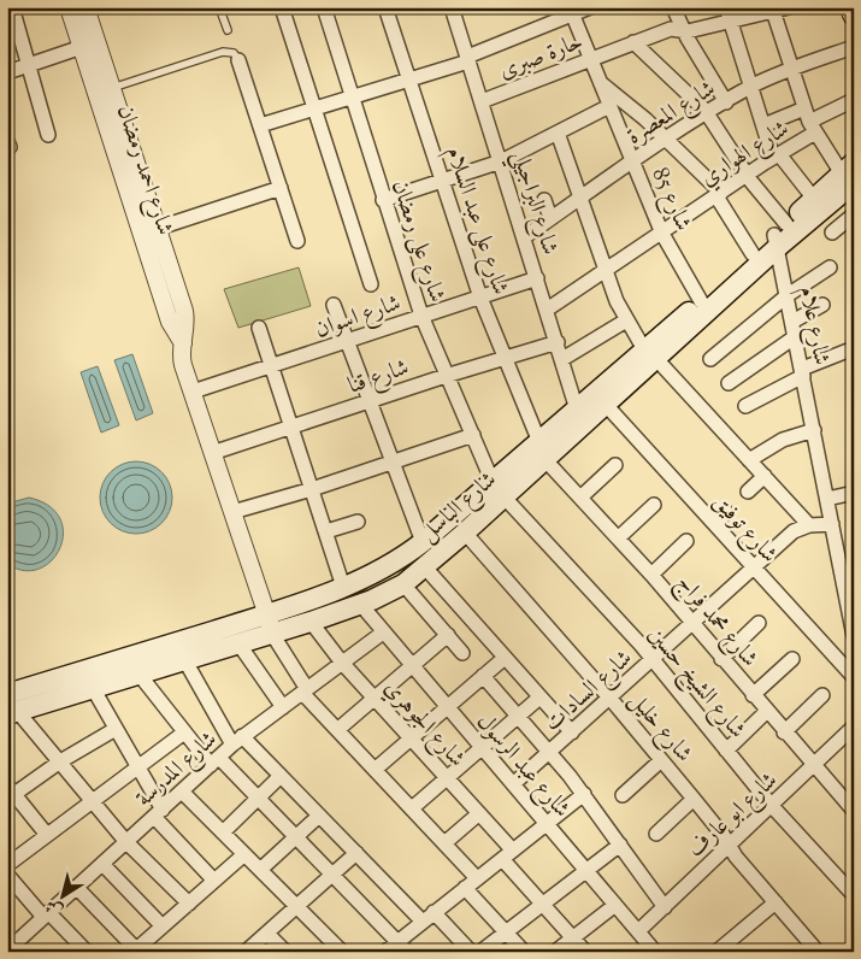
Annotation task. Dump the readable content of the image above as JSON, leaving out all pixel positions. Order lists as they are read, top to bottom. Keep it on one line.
{"streets":{"main road":["شارع الباسل"],"street":["حارة صبرى","شارع المعصرة","شارع الهواري","شارع احمد رمضان","شارع 85","شارع البراجيلي","شارع على عبد السلام","شارع على رمضان","شارع اسوان","شارع علام","شارع قنا","شارع توفيق","شارع محمد فراج","شارع الشيخ حسين","شارع السادات","شارع الجوهري","شارع خليل","شارع عبد الرسول","شارع المدرسة","شارع ابو عارف"]},"crossings":[["حارة صبرى","شارع 85"],["حارة صبرى","شارع البراجيلي"],["شارع المعصرة","شارع 85"],["شارع المعصرة","شارع البراجيلي"],["شارع الهواري","شارع 85"],["شارع الهواري","شارع البراجيلي"],["شارع احمد رمضان","شارع اسوان"],["شارع احمد رمضان","شارع قنا"],["شارع احمد رمضان","شارع الباسل"],["شارع 85","شارع الباسل"],["شارع البراجيلي","شارع اسوان"],["شارع البراجيلي","شارع قنا"],["شارع البراجيلي","شارع الباسل"],["شارع على عبد السلام","شارع اسوان"],["شارع على عبد السلام","شارع قنا"],["شارع على عبد السلام","شارع الباسل"],["شارع على عبد السلام","شارع محمد فراج"],["شارع على رمضان","شارع اسوان"],["شارع على رمضان","شارع قنا"],["شارع على رمضان","شارع الباسل"],["شارع على رمضان","شارع الشيخ حسين"],["شارع علام","شارع الباسل"],["شارع علام","شارع السادات"],["شارع الباسل","شارع توفيق"],["شارع الباسل","شارع محمد فراج"],["شارع الباسل","شارع الشيخ حسين"],["شارع الباسل","شارع الجوهري"],["شارع الباسل","شارع خليل"],["شارع الباسل","شارع عبد الرسول"],["شارع توفيق","شارع السادات"],["شارع محمد فراج","شارع السادات"],["شارع محمد فراج","شارع ابو عارف"],["شارع الشيخ حسين","شارع السادات"],["شارع الشيخ حسين","شارع ابو عارف"],["شارع السادات","شارع خليل"],["شارع السادات","شارع عبد الرسول"],["شارع الجوهري","شارع المدرسة"],["شارع خليل","شارع ابو عارف"],["شارع عبد الرسول","شارع المدرسة"],["شارع عبد الرسول","شارع ابو عارف"]],"north":"bottom left"}
